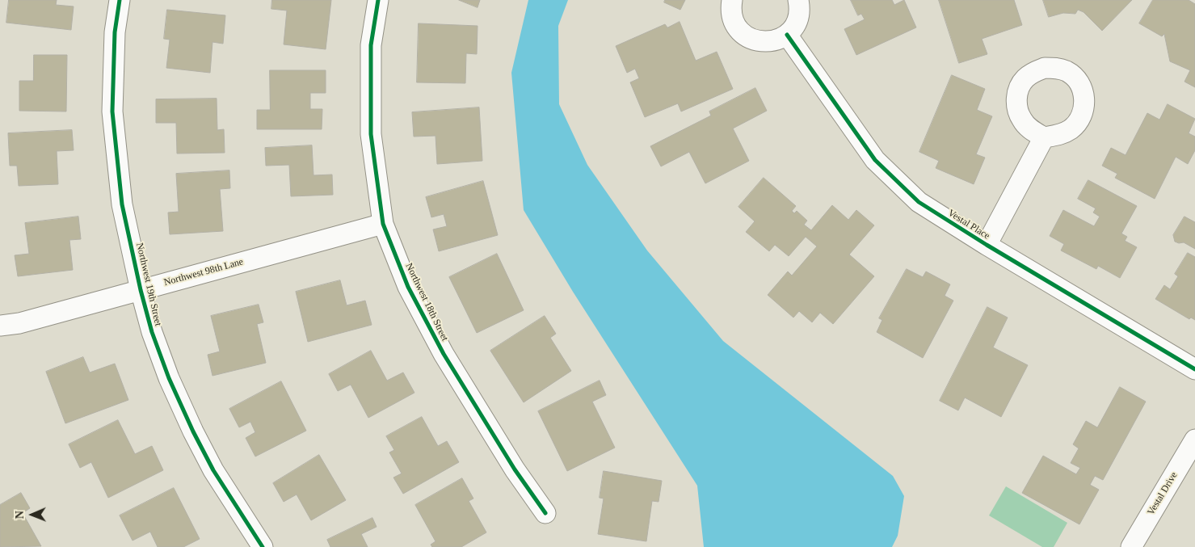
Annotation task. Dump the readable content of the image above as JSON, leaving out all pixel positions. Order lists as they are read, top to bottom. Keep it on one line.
{"streets":{"street":["Vestal Place","Northwest 98th Lane","Northwest 19th Street","Northwest 18th Street","Vestal Drive"]},"crossings":[["Northwest 98th Lane","Northwest 19th Street"],["Northwest 98th Lane","Northwest 18th Street"]],"north":"left"}
